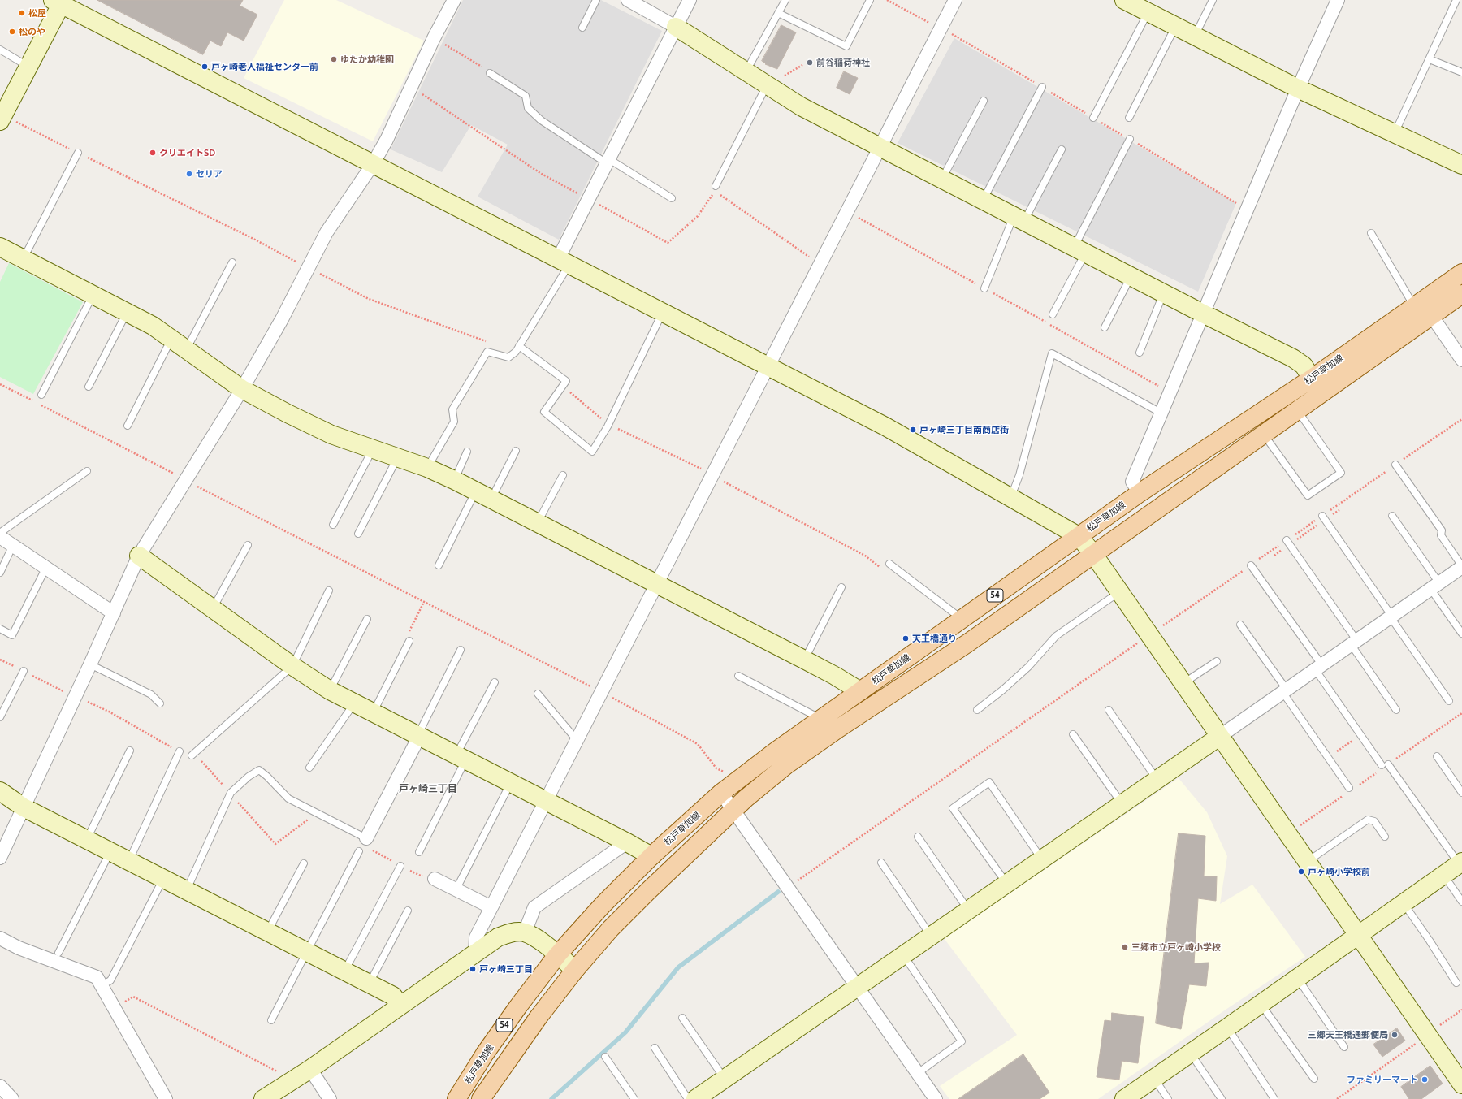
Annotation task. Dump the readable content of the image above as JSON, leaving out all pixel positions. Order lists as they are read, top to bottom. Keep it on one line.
{"streets":{"main road":["松戸草加線","54"]},"districts":["戸ヶ崎三丁目"],"places":["松屋","松のや","ゆたか幼稚園","前谷稲荷神社","戸ヶ崎老人福祉センター前","クリエイトSD","セリア","戸ヶ崎三丁目南商店街","天王橋通り","戸ヶ崎小学校前","三郷市立戸ヶ崎小学校","戸ヶ崎三丁目","三郷天王橋通郵便局","ファミリーマート"]}
